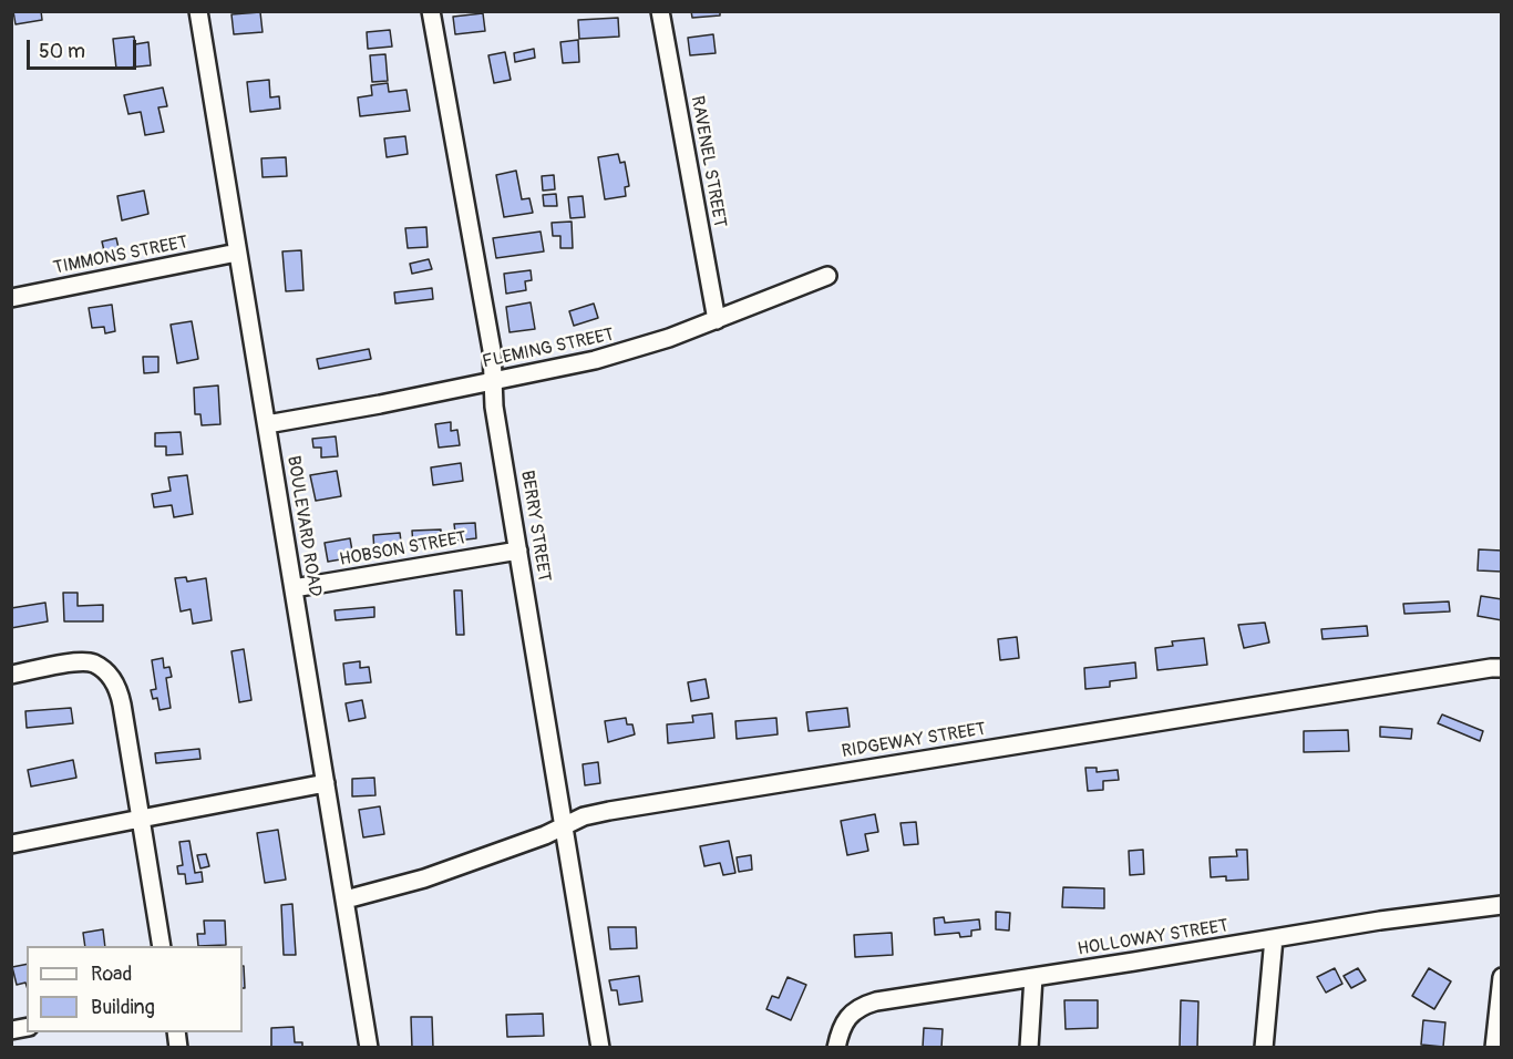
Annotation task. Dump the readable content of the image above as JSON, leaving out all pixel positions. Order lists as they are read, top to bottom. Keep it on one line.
{"streets":{"street":["RAVENEL STREET","TIMMONS STREET","FLEMING STREET","BOULEVARD ROAD","BERRY STREET","HOBSON STREET","RIDGEWAY STREET","HOLLOWAY STREET"]},"crossings":[["RAVENEL STREET","FLEMING STREET"],["TIMMONS STREET","BOULEVARD ROAD"],["FLEMING STREET","BOULEVARD ROAD"],["FLEMING STREET","BERRY STREET"],["BOULEVARD ROAD","HOBSON STREET"],["BOULEVARD ROAD","RIDGEWAY STREET"],["BERRY STREET","HOBSON STREET"],["BERRY STREET","RIDGEWAY STREET"]],"legend":["Road","Building"],"scale_bar":"50 m"}
